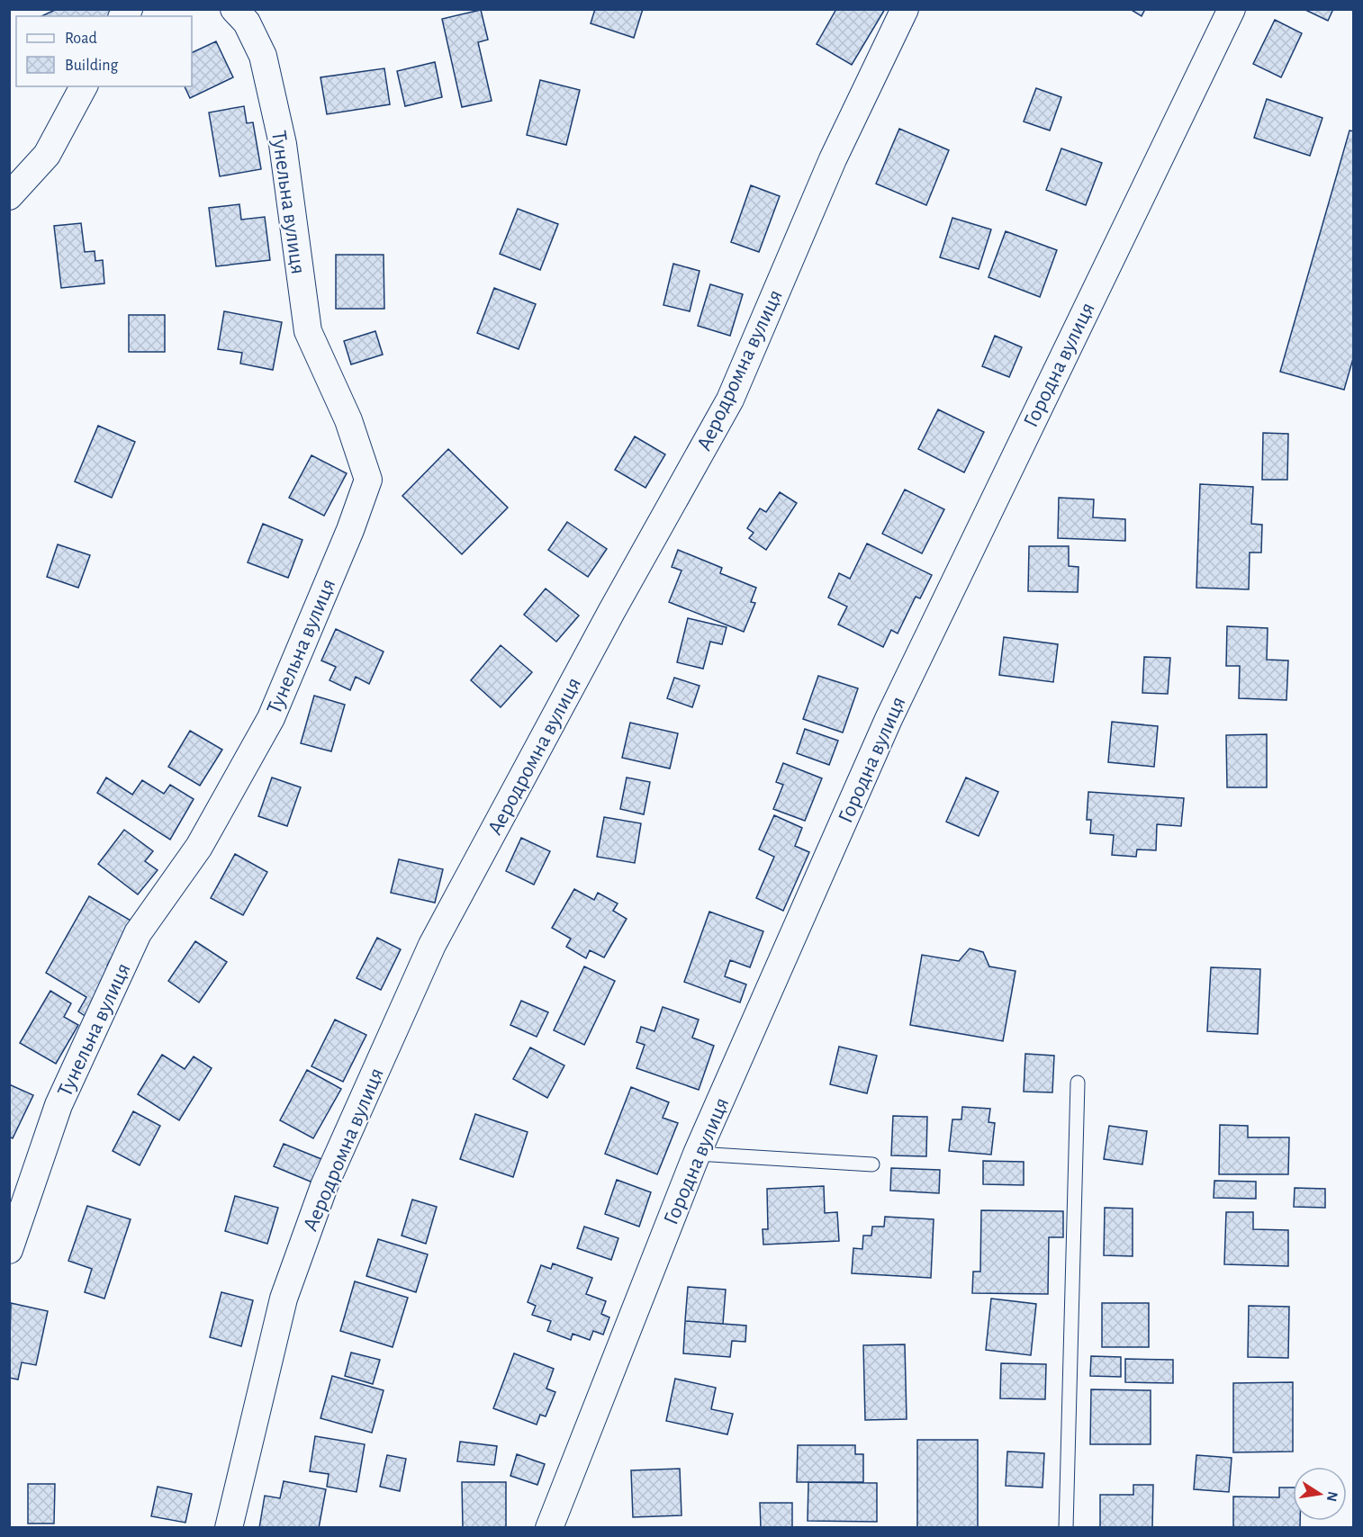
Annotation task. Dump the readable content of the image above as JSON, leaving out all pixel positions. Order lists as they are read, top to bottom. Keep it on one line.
{"streets":{"street":["Тунельна вулиця","Городна вулиця","Аеродромна вулиця"]},"legend":["Road","Building"],"north":"right"}
